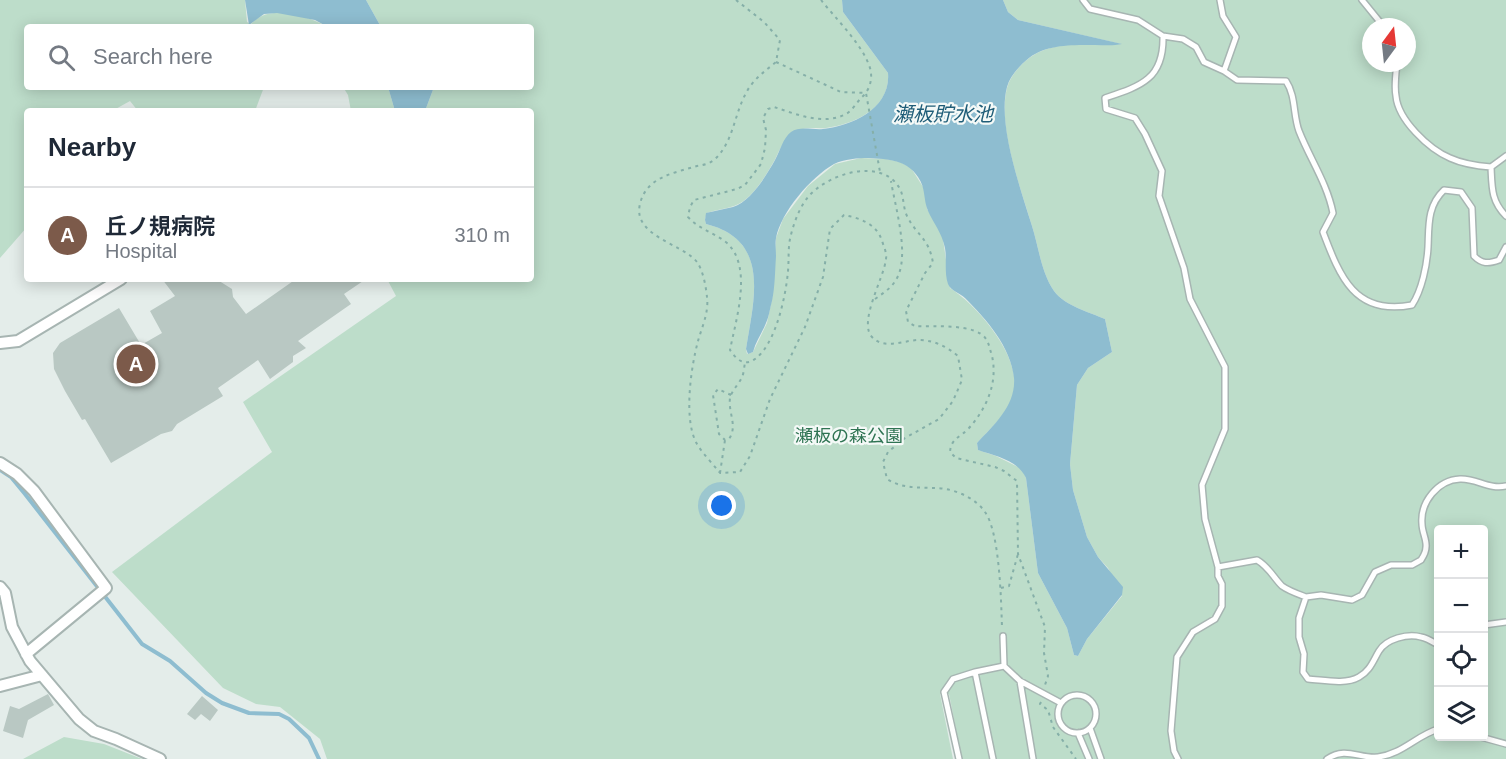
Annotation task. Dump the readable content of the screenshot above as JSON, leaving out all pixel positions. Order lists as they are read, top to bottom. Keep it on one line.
{"water":["瀬板貯水池"],"parks":["瀬板の森公園"],"north":"top","page":{"search":"Search here","heading":"Nearby","list":[{"mark":"A","name":"丘ノ規病院","note":"Hospital","value":"310 m"}],"pins":"A","map_buttons":["+","−"]}}
